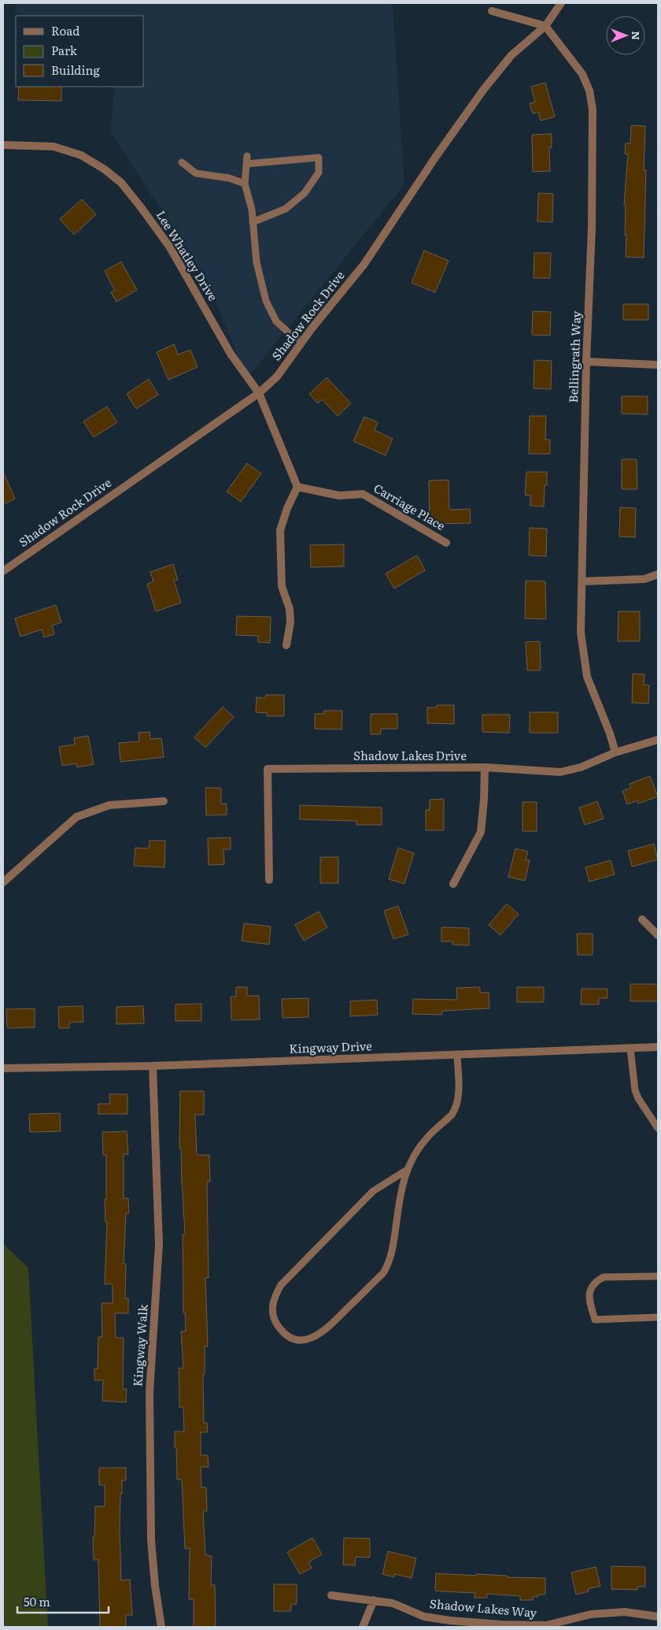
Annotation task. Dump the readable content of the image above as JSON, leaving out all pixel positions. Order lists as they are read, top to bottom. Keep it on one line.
{"streets":{"street":["Lee Whatley Drive","Shadow Rock Drive","Bellingrath Way","Carriage Place","Shadow Lakes Drive","Kingway Drive","Kingway Walk","Shadow Lakes Way"]},"crossings":[["Lee Whatley Drive","Shadow Rock Drive"],["Shadow Rock Drive","Bellingrath Way"],["Bellingrath Way","Shadow Lakes Drive"],["Kingway Drive","Kingway Walk"]],"legend":["Road","Park","Building"],"scale_bar":"50 m","north":"right"}
